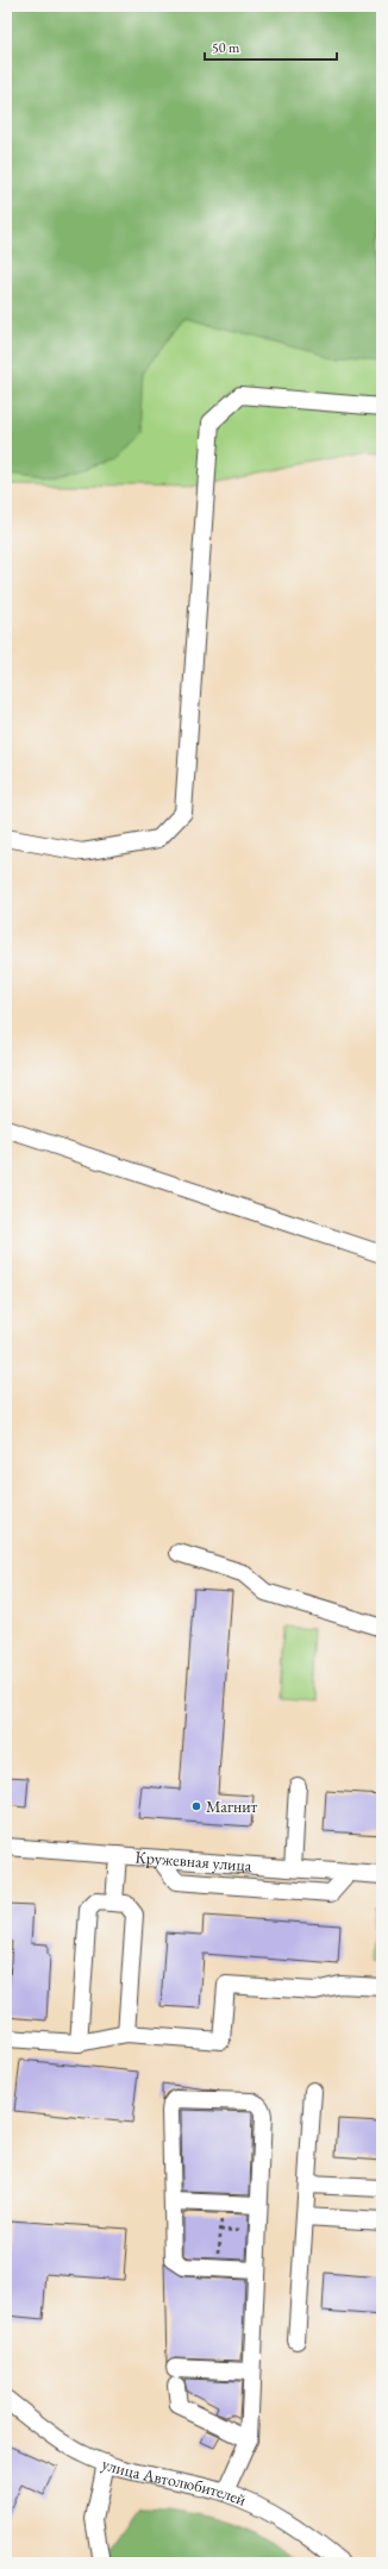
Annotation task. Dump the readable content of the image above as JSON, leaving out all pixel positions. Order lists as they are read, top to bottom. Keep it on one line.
{"streets":{"street":["Кружевная улица","улица Автолюбителей"]},"places":["Магнит"],"scale_bar":"50 m"}
